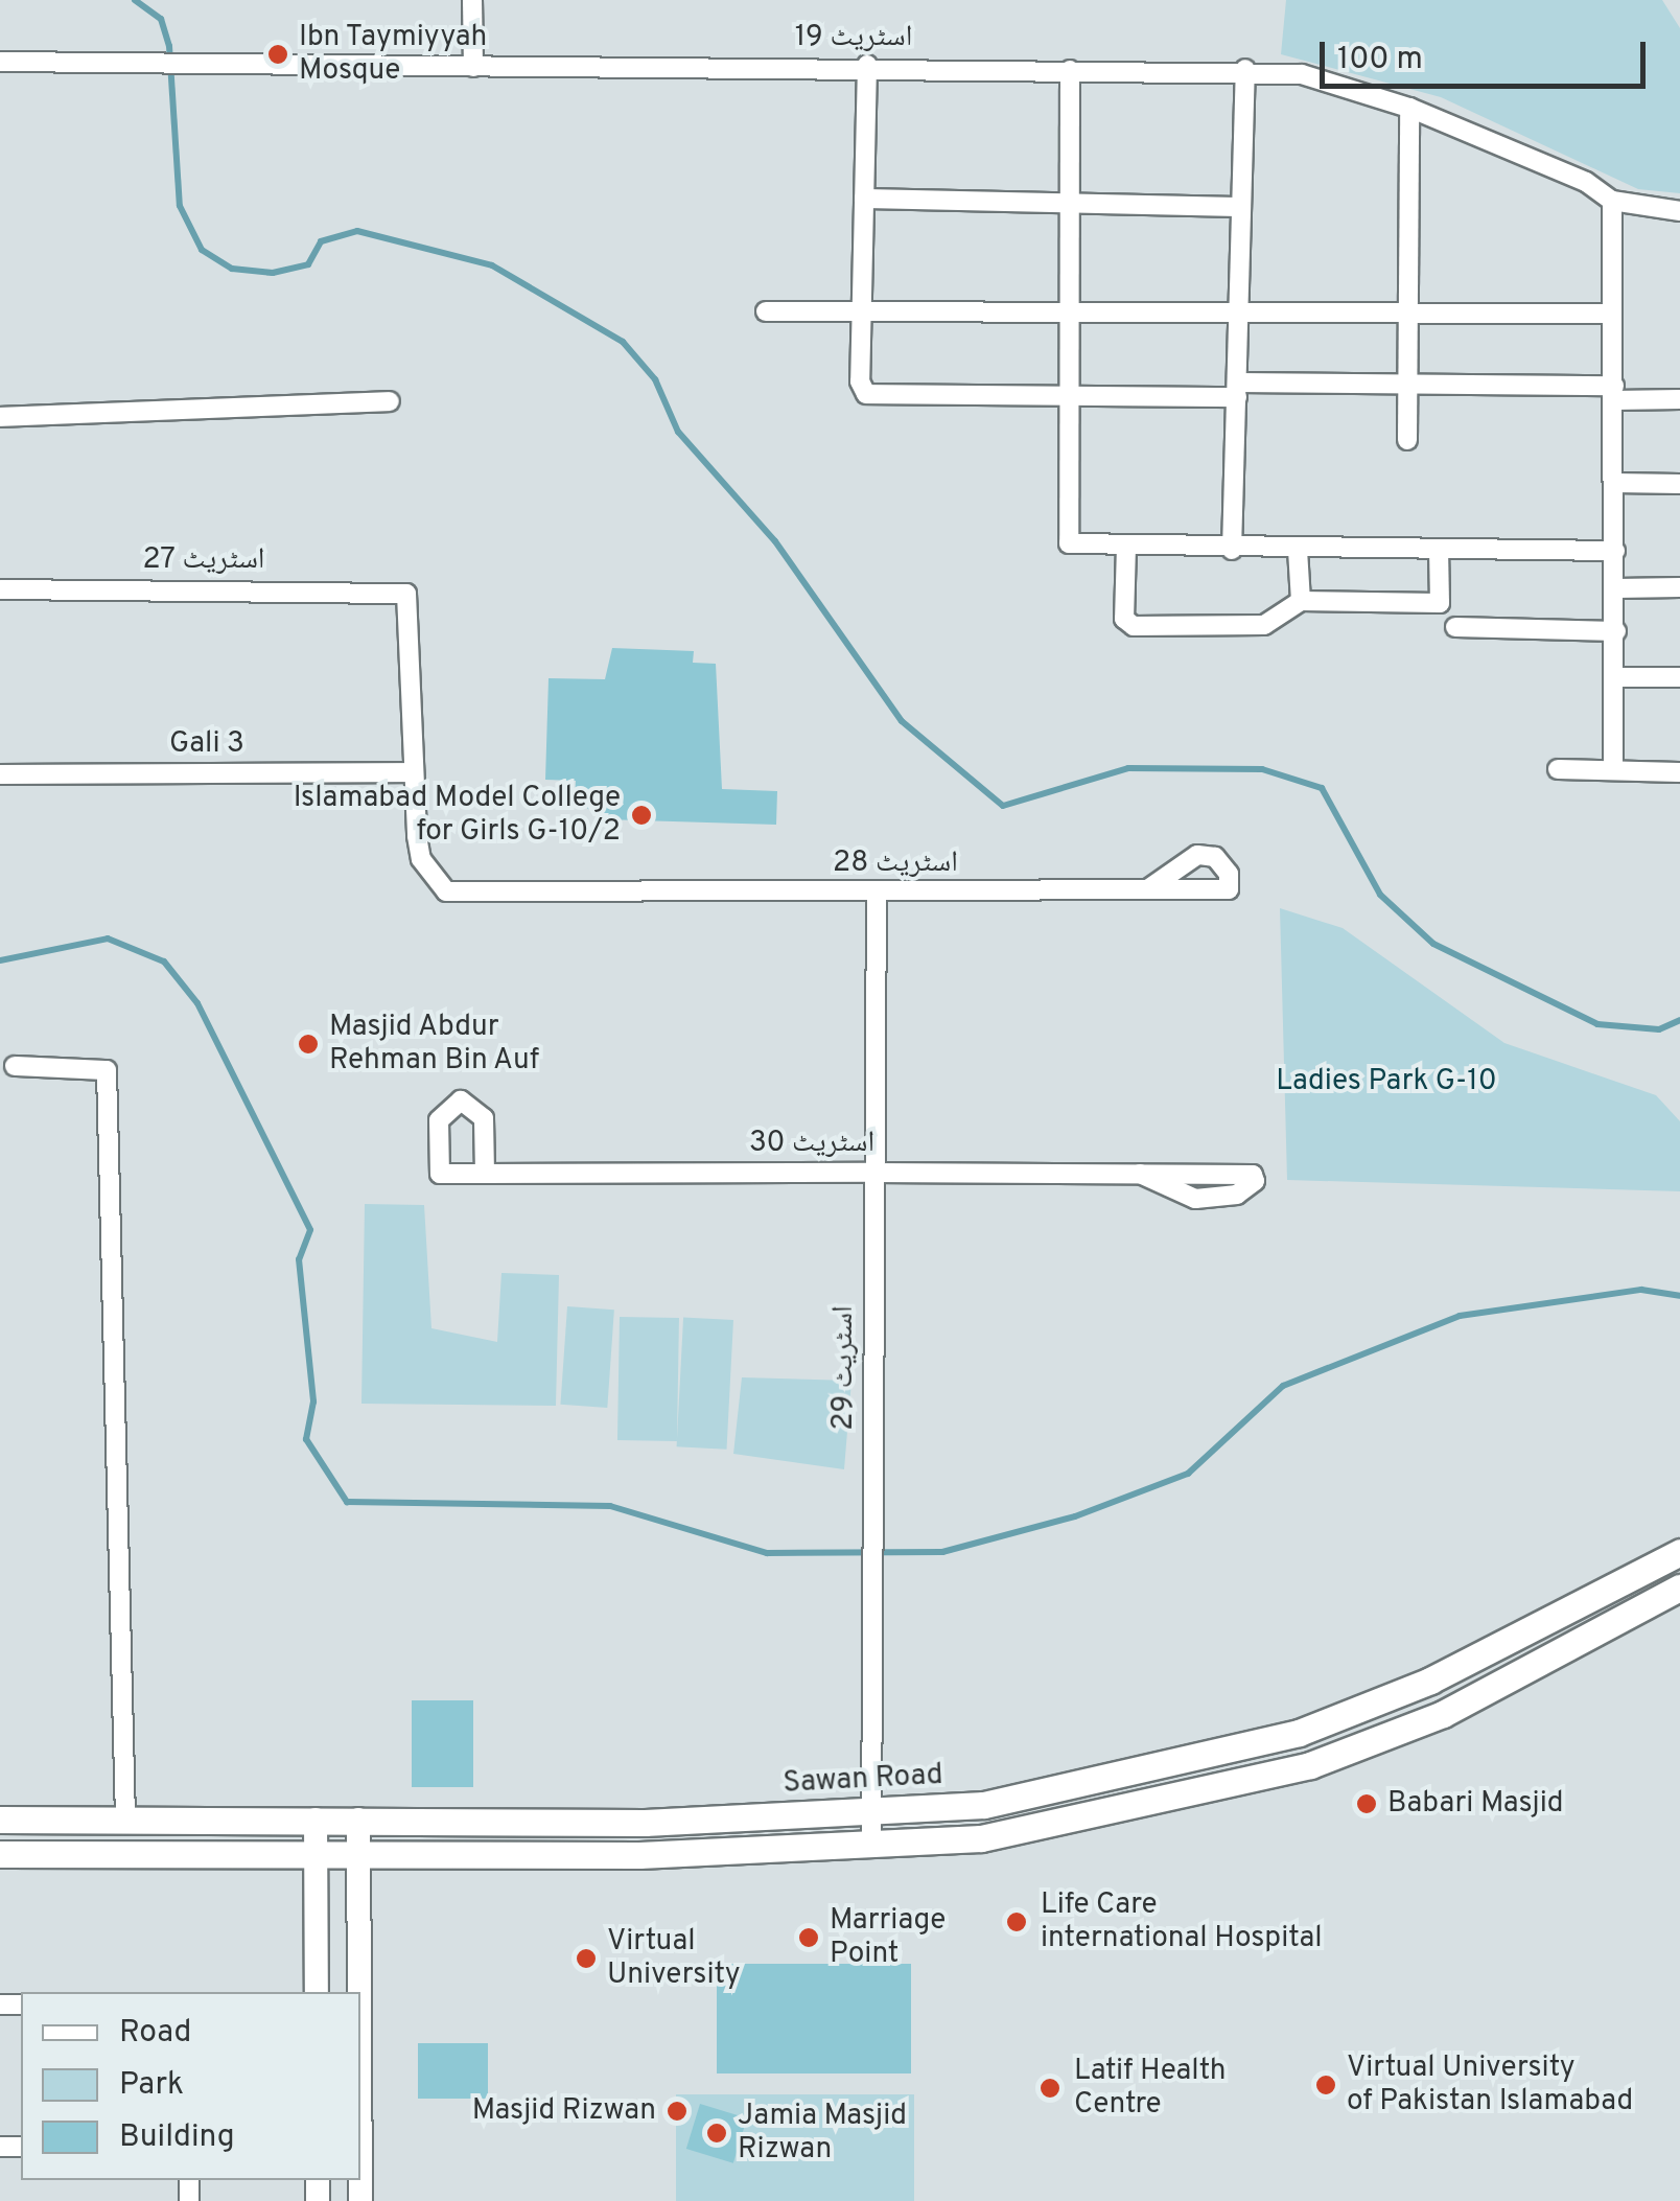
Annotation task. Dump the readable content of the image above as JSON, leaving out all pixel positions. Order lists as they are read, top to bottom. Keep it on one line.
{"streets":{"main road":["Sawan Road"],"street":["اسٹریٹ 19","اسٹریٹ 27","Gali 3","اسٹریٹ 28","اسٹریٹ 30","اسٹریٹ 29"]},"crossings":[["اسٹریٹ 27","Gali 3"],["اسٹریٹ 27","اسٹریٹ 28"],["Gali 3","اسٹریٹ 28"],["اسٹریٹ 28","اسٹریٹ 29"],["اسٹریٹ 30","اسٹریٹ 29"],["اسٹریٹ 29","Sawan Road"]],"parks":["Ladies Park G-10"],"places":["Ibn Taymiyyah Mosque","Islamabad Model College for Girls G-10/2","Masjid Abdur Rehman Bin Auf","Babari Masjid","Life Care international Hospital","Marriage Point","Virtual University","Virtual University of Pakistan Islamabad","Latif Health Centre","Masjid Rizwan","Jamia Masjid Rizwan"],"legend":["Road","Park","Building"],"scale_bar":"100 m"}
